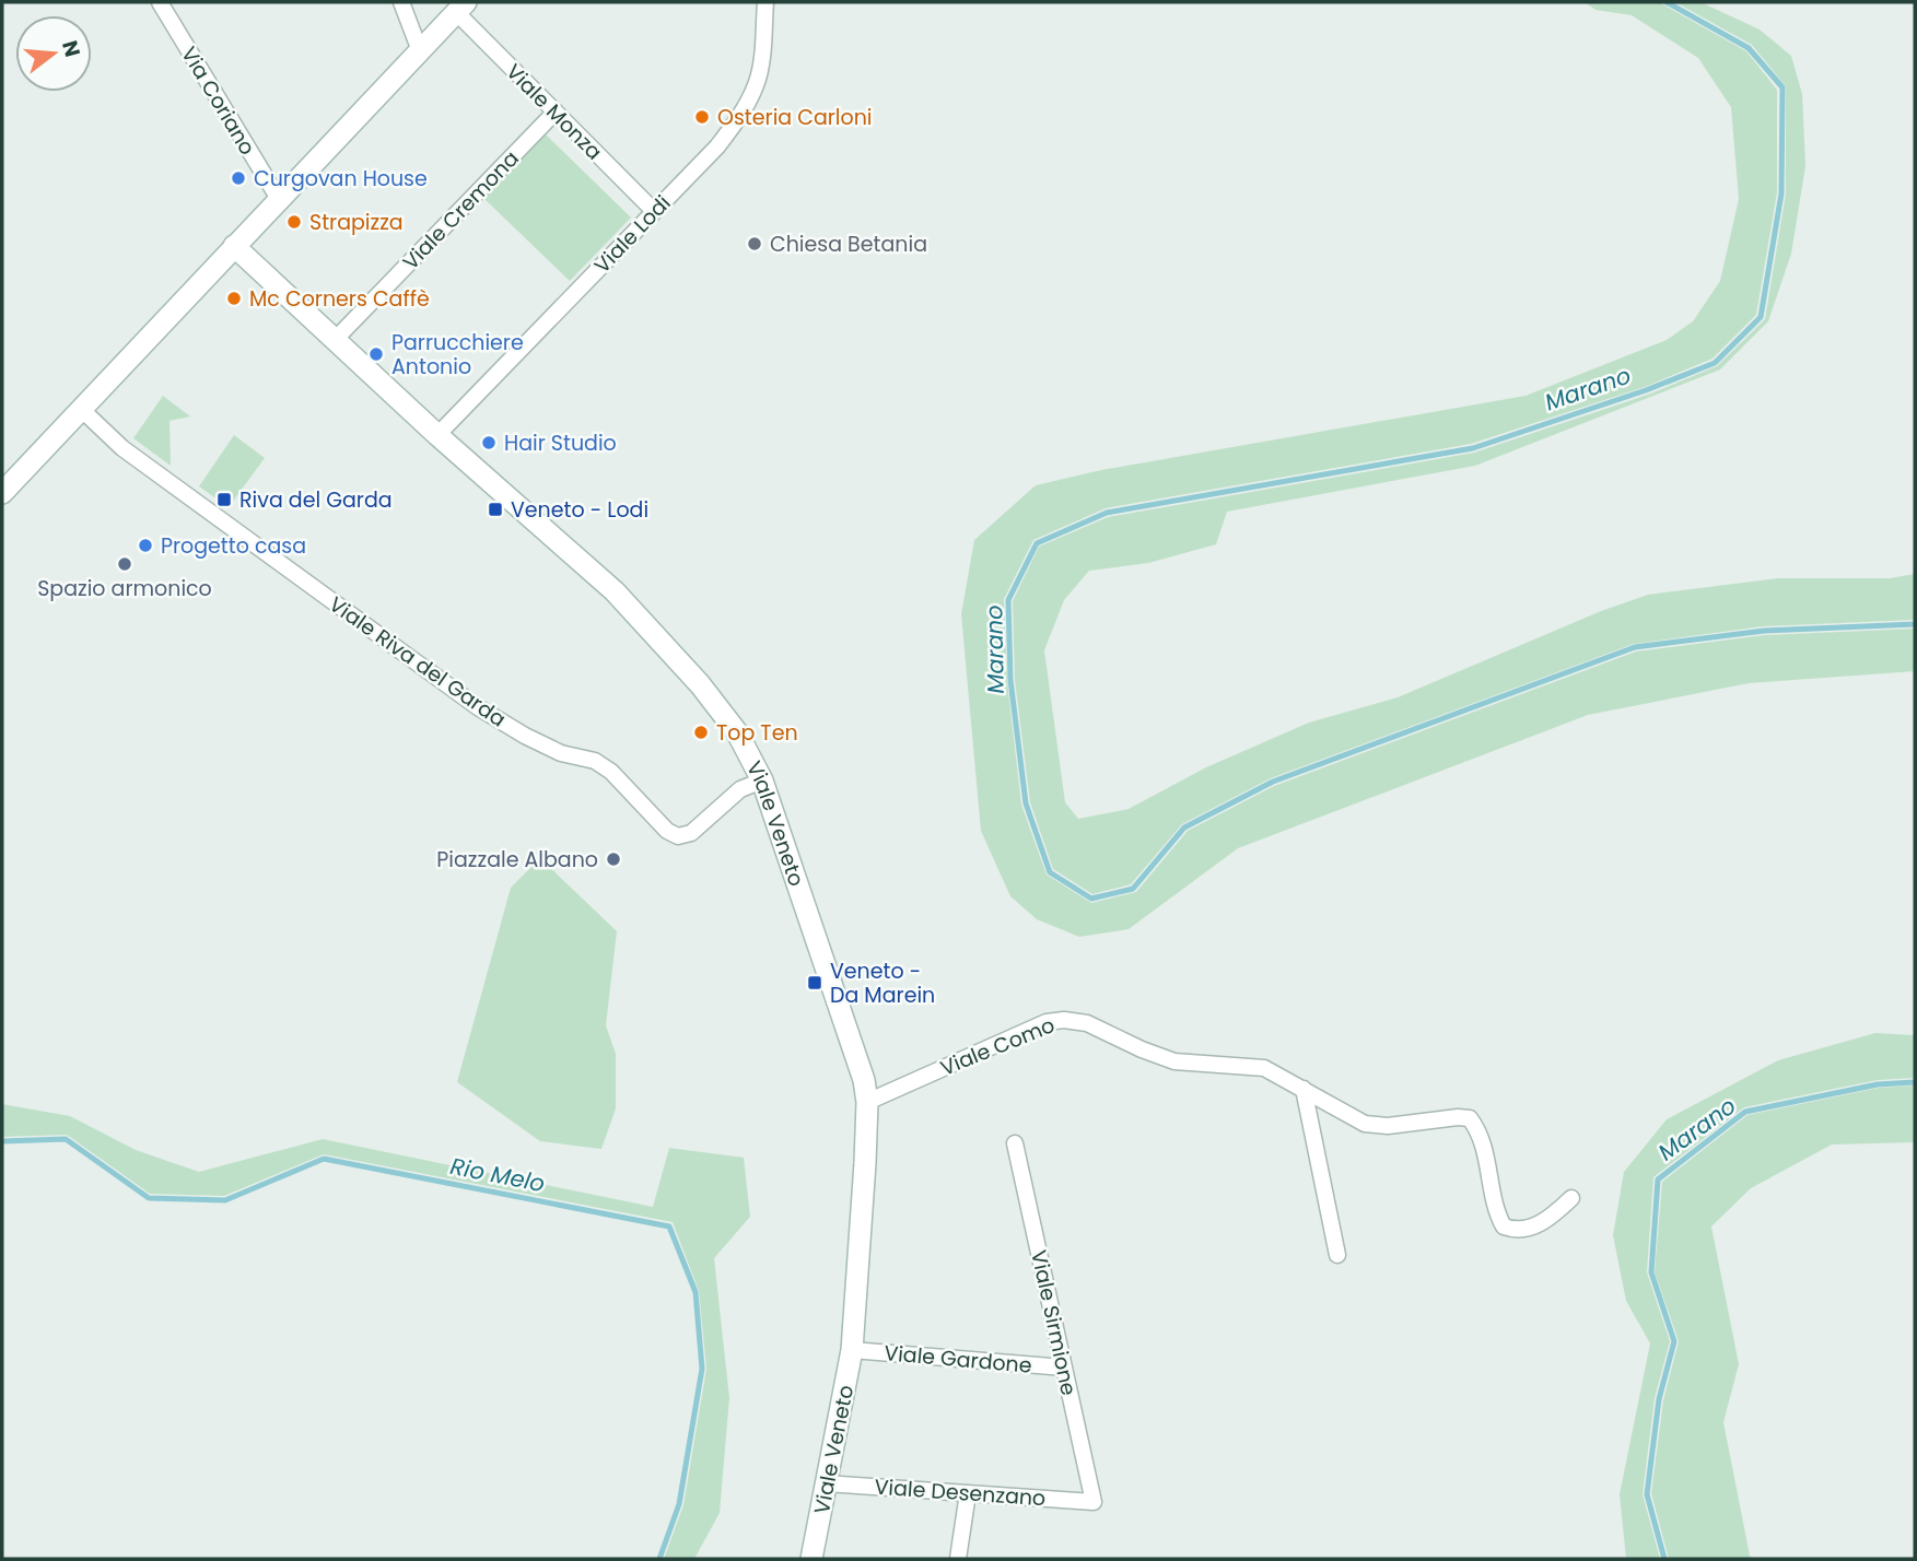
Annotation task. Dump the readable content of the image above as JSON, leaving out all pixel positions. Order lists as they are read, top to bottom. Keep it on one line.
{"streets":{"main road":["Viale Veneto"],"street":["Via Coriano","Viale Monza","Viale Cremona","Viale Lodi","Viale Riva del Garda","Viale Como","Viale Sirmione","Viale Gardone","Viale Desenzano"]},"crossings":[["Viale Monza","Viale Cremona"],["Viale Monza","Viale Lodi"],["Viale Cremona","Viale Veneto"],["Viale Lodi","Viale Veneto"],["Viale Riva del Garda","Viale Veneto"],["Viale Veneto","Viale Como"],["Viale Veneto","Viale Gardone"],["Viale Veneto","Viale Desenzano"],["Viale Sirmione","Viale Gardone"],["Viale Sirmione","Viale Desenzano"]],"water":["Marano","Rio Melo"],"places":{"other":["Osteria Carloni","Curgovan House","Strapizza","Chiesa Betania","Mc Corners Caffè","Parrucchiere Antonio","Hair Studio","Progetto casa","Spazio armonico","Top Ten","Piazzale Albano"],"transit":["Riva del Garda","Veneto - Lodi","Veneto - Da Marein"]},"north":"right"}
